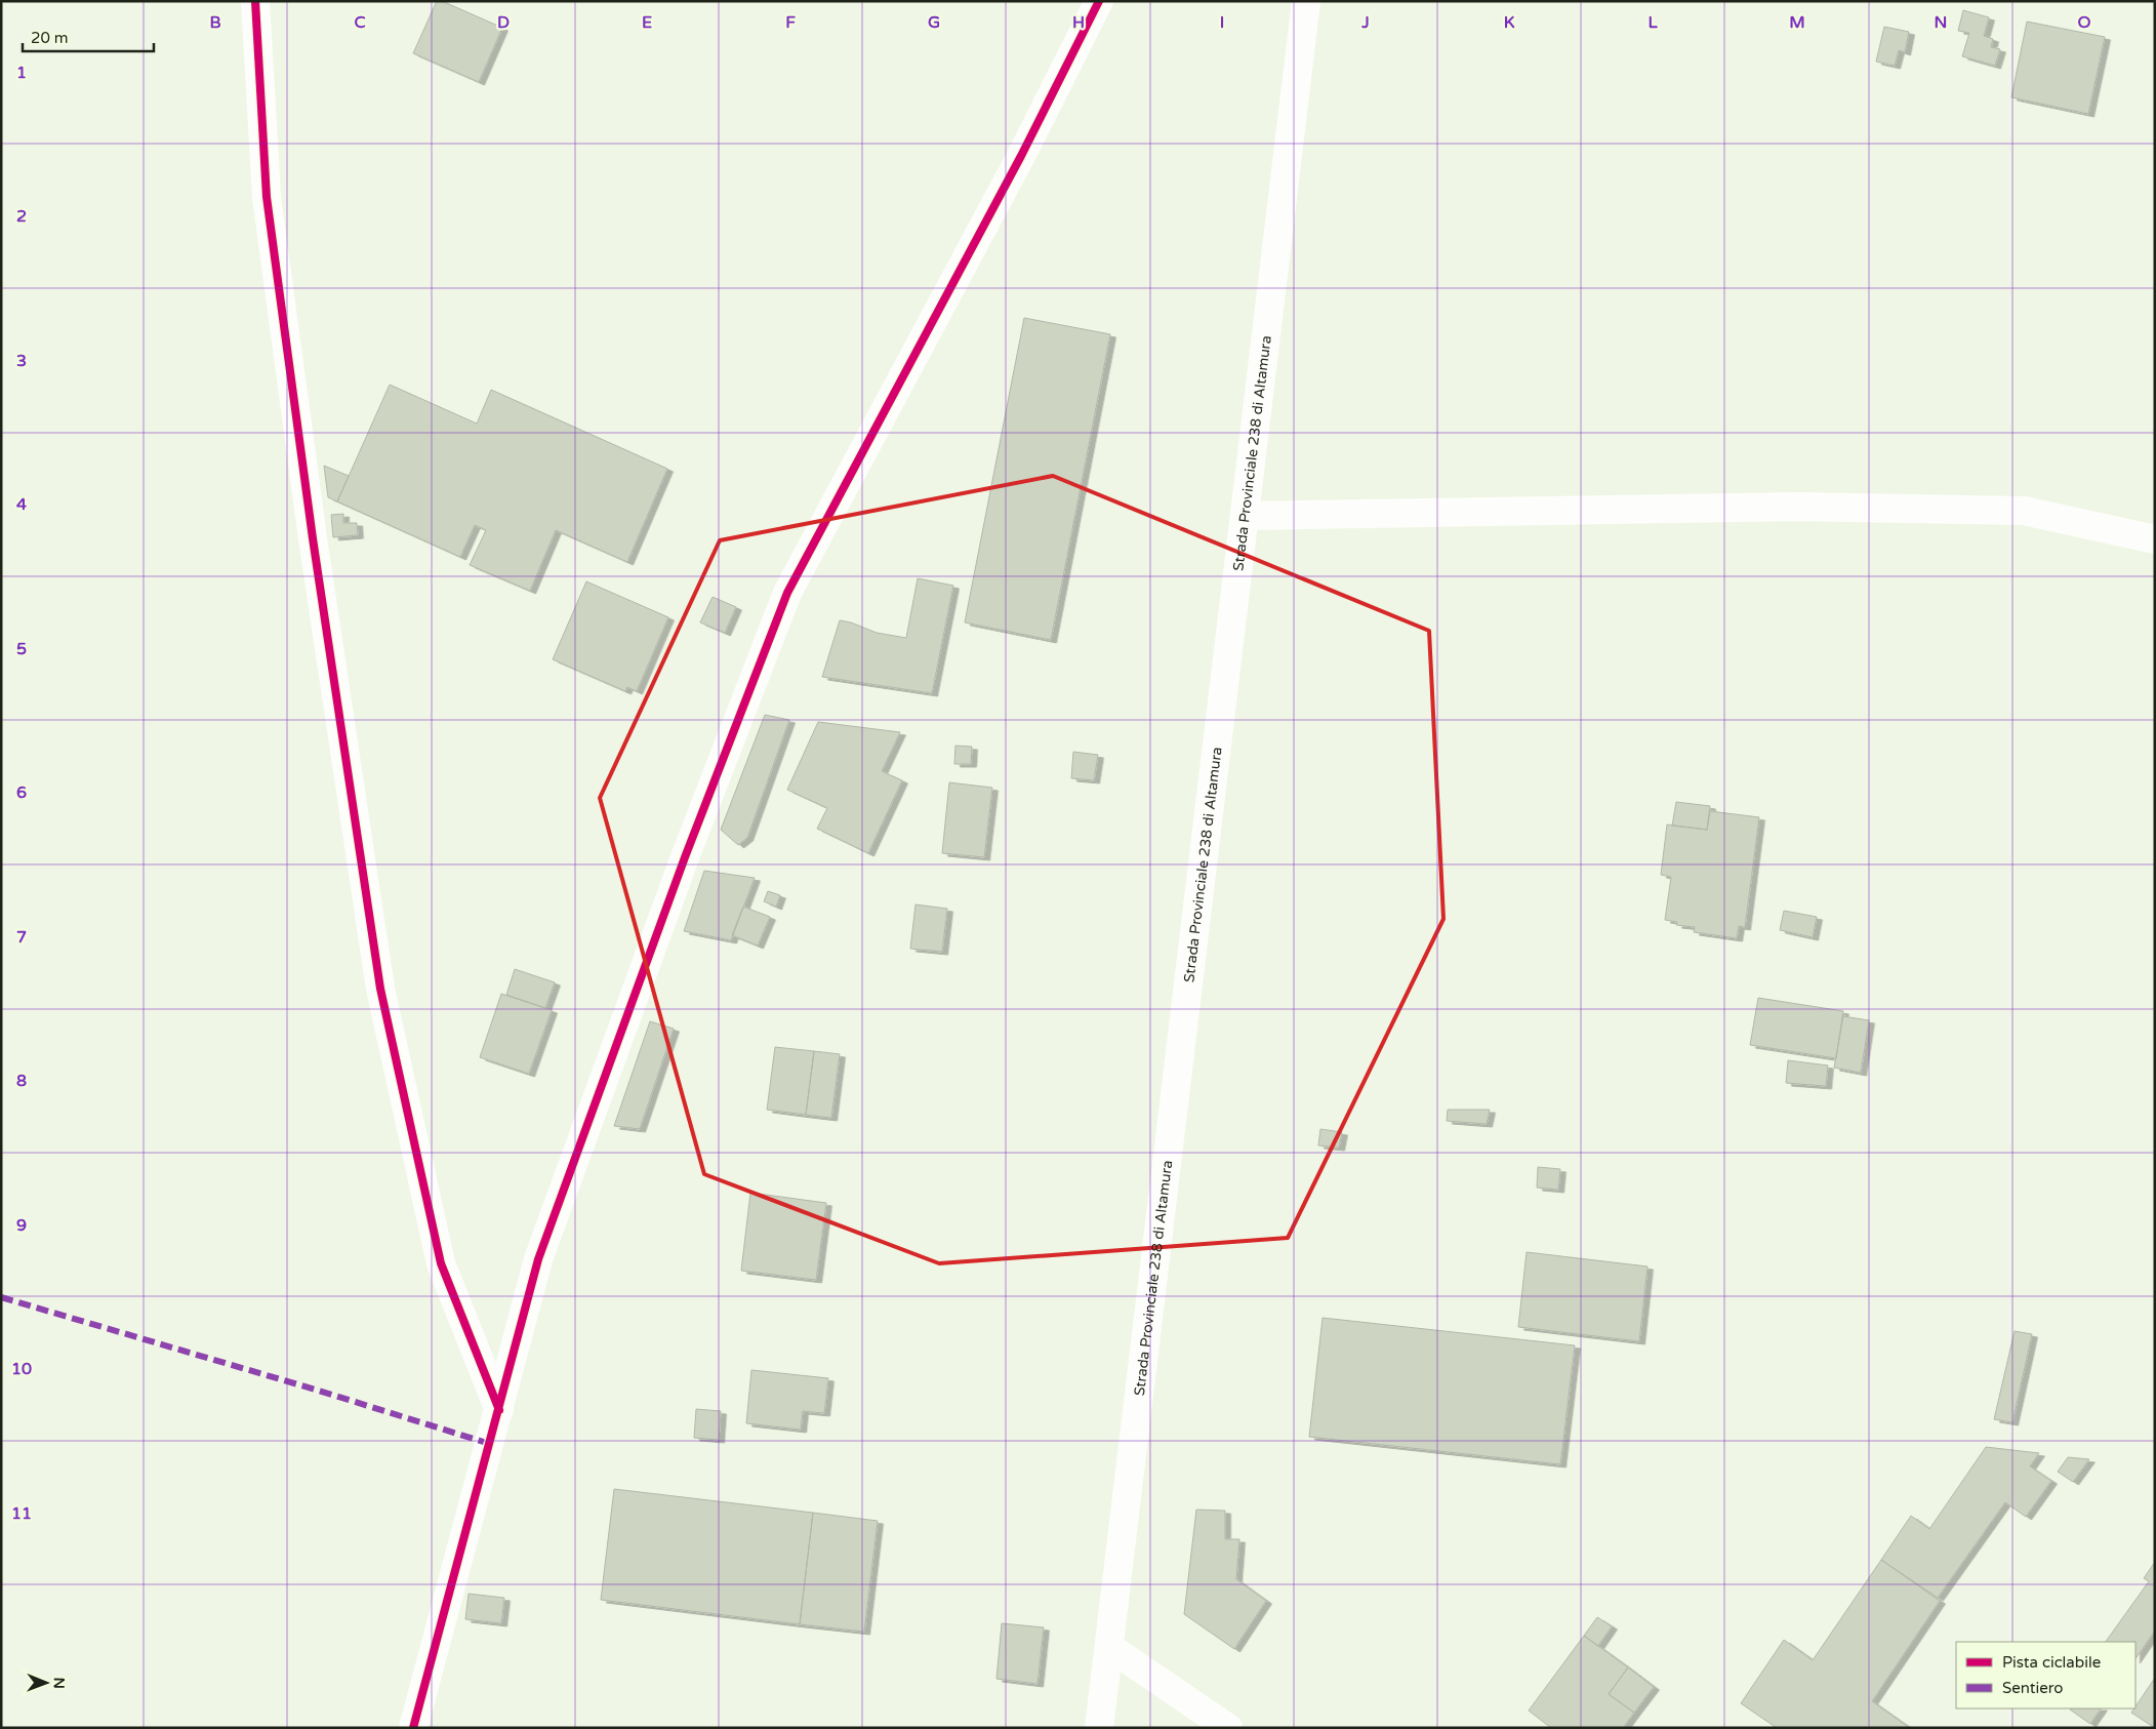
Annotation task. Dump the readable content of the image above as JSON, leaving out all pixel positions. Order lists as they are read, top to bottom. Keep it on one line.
{"streets":{"street":["Strada Provinciale 238 di Altamura"]},"legend":["Pista ciclabile","Sentiero"],"scale_bar":"20 m","north":"right","grid":{"columns":["B","C","D","E","F","G","H","I","J","K","L","M","N","O"],"rows":["1","2","3","4","5","6","7","8","9","10","11"]}}
